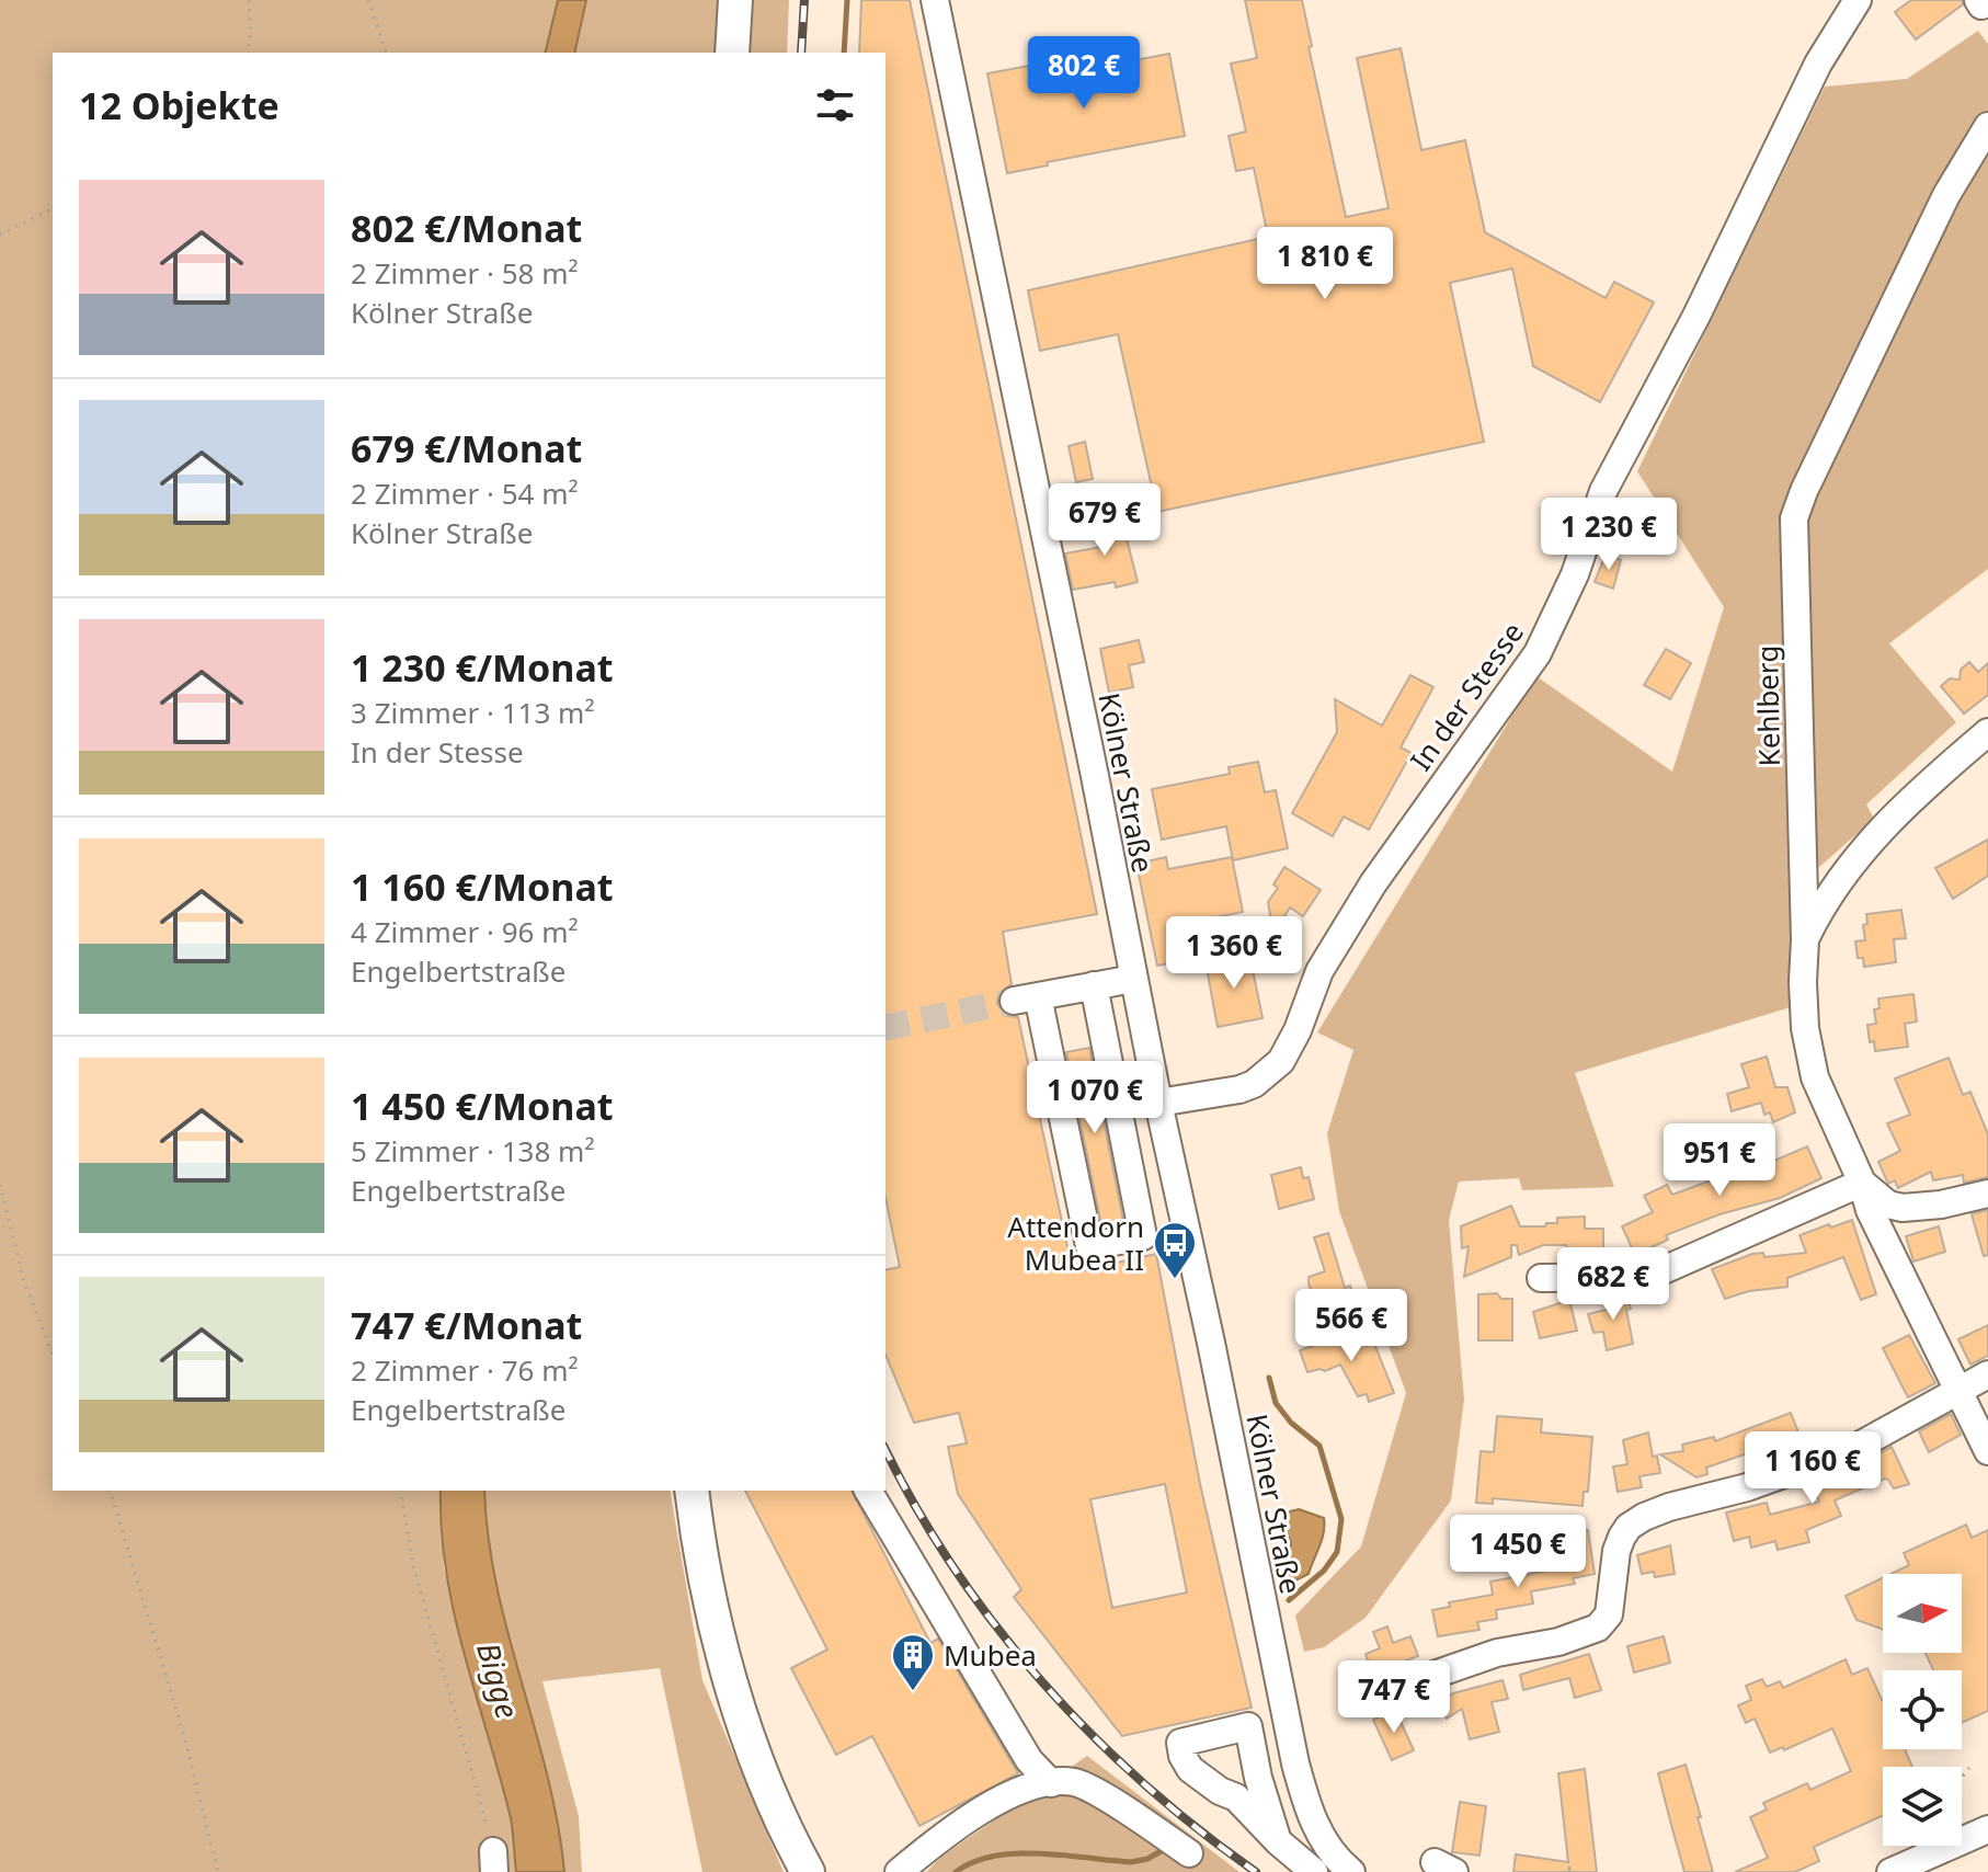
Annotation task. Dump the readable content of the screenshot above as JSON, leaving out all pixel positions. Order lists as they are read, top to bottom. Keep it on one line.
{"streets":{"street":["In der Stesse","Kehlberg","Kölner Straße"]},"crossings":[["In der Stesse","Kölner Straße"]],"water":["Bigge"],"places":{"bus stop":["Attendorn Mubea II"],"building":["Mubea"]},"north":"right","page":{"price":["802 €","1 810 €","679 €","1 230 €","1 360 €","1 070 €","951 €","682 €","566 €","1 160 €","1 450 €","747 €"],"heading":"12 Objekte","list":[{"name":"802 €/Monat","note":"2 Zimmer · 58 m² · Kölner Straße"},{"name":"679 €/Monat","note":"2 Zimmer · 54 m² · Kölner Straße"},{"name":"1 230 €/Monat","note":"3 Zimmer · 113 m² · In der Stesse"},{"name":"1 160 €/Monat","note":"4 Zimmer · 96 m² · Engelbertstraße"},{"name":"1 450 €/Monat","note":"5 Zimmer · 138 m² · Engelbertstraße"},{"name":"747 €/Monat","note":"2 Zimmer · 76 m² · Engelbertstraße"}]}}
